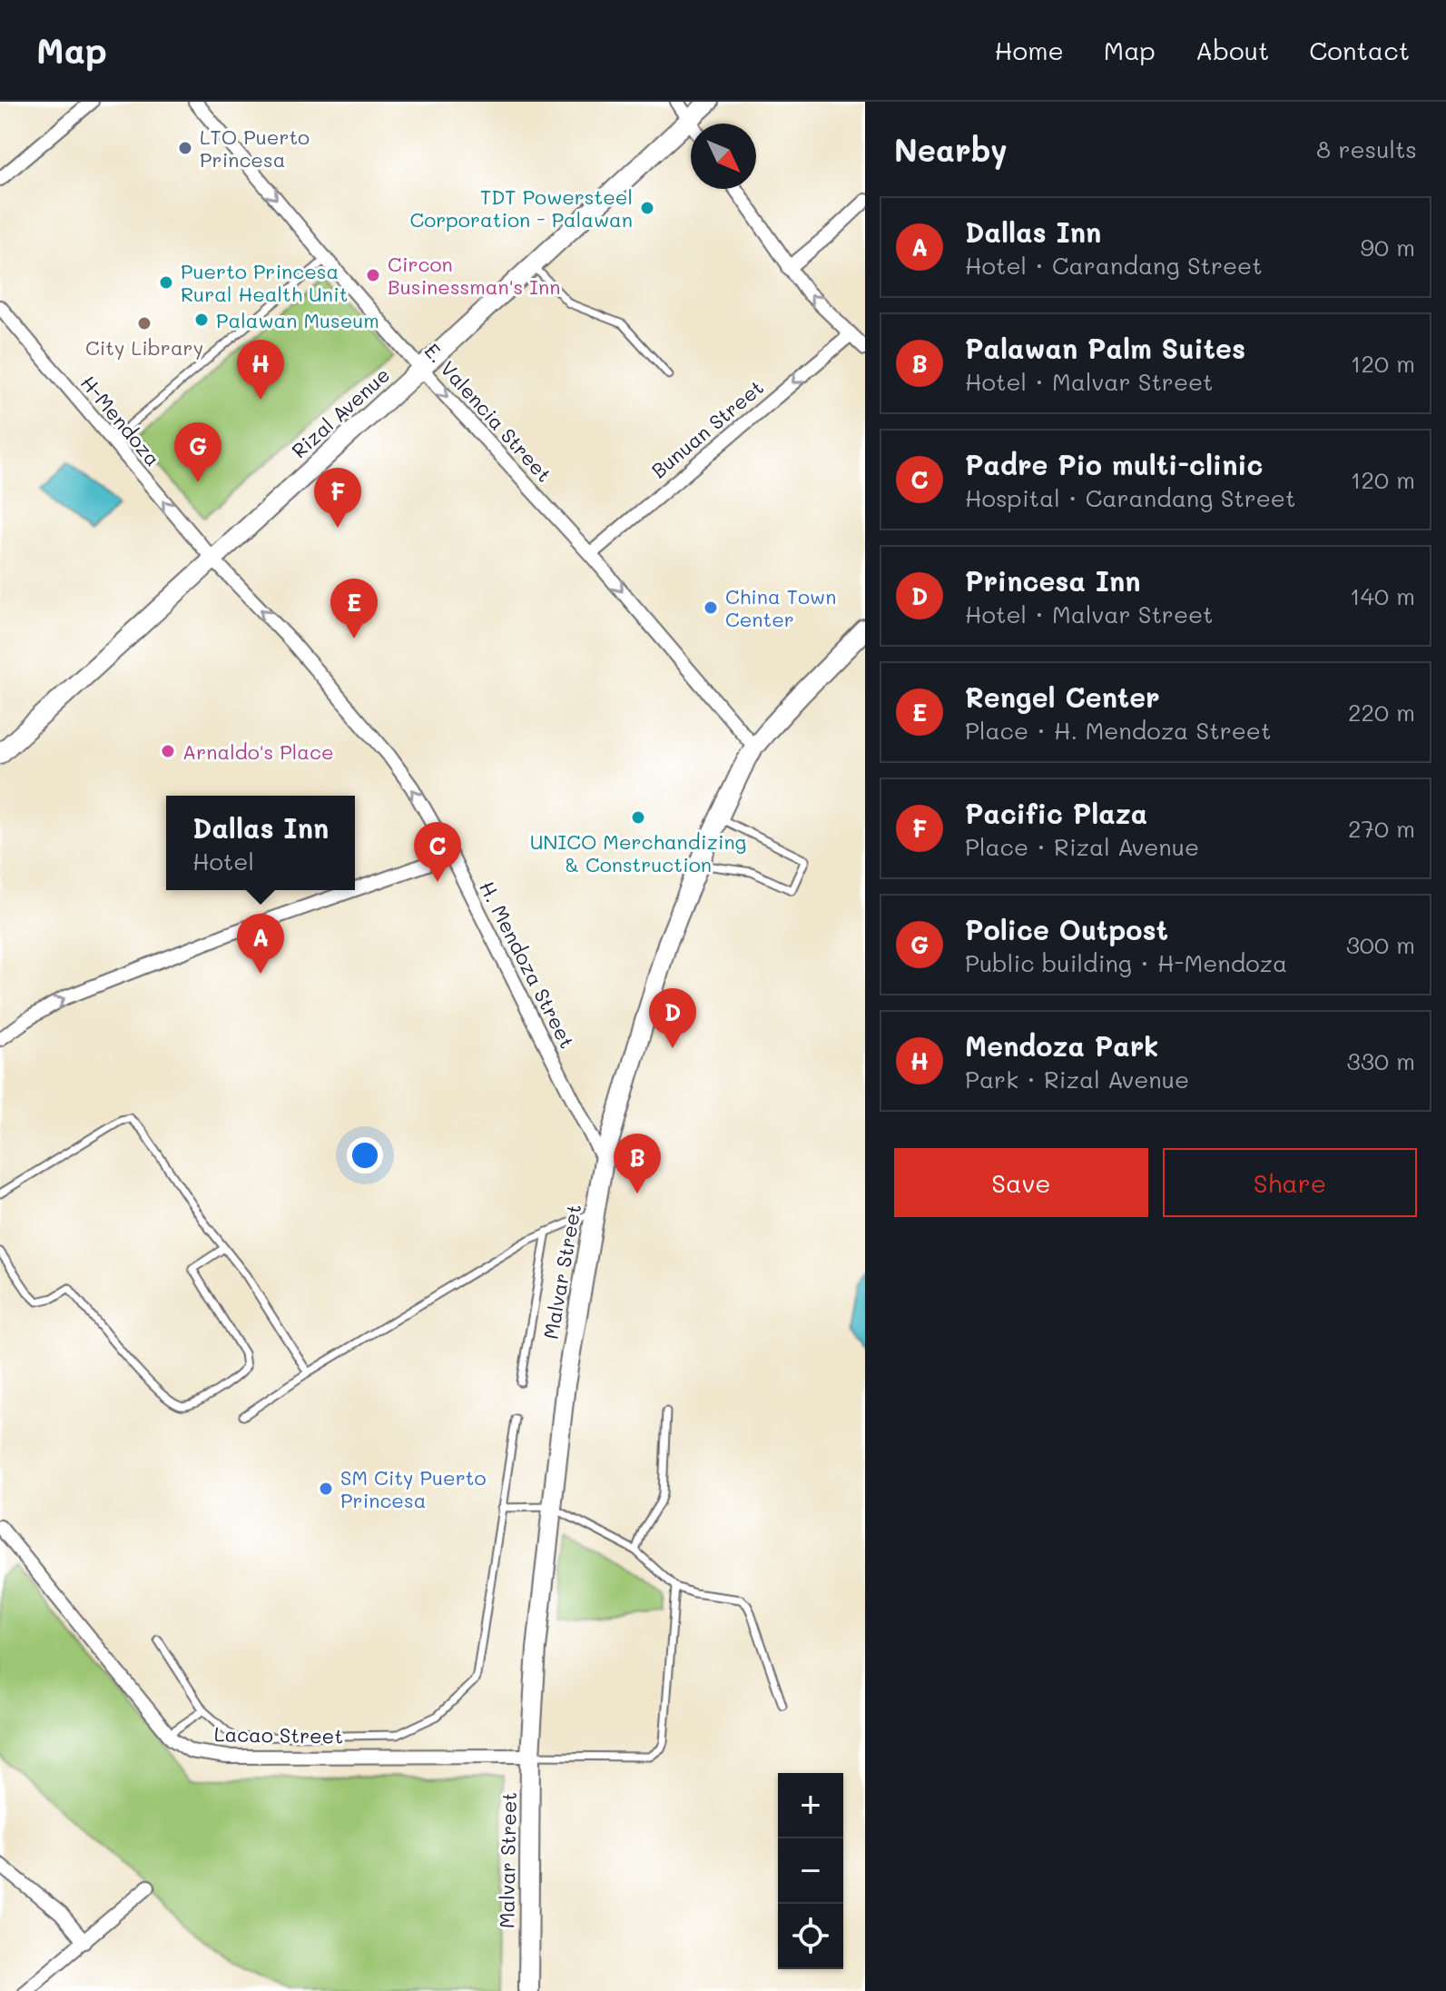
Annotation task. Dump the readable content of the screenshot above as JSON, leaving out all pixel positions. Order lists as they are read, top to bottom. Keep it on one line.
{"streets":{"main road":["Rizal Avenue","Malvar Street"],"street":["E. Valencia Street","H-Mendoza","Bunuan Street","H. Mendoza Street","Lacao Street"]},"crossings":[["Rizal Avenue","E. Valencia Street"],["Rizal Avenue","H-Mendoza"],["Rizal Avenue","H. Mendoza Street"],["E. Valencia Street","Bunuan Street"],["E. Valencia Street","Malvar Street"],["H-Mendoza","H. Mendoza Street"],["H. Mendoza Street","Malvar Street"],["Malvar Street","Lacao Street"]],"one_way":["E. Valencia Street","H-Mendoza","Bunuan Street","H. Mendoza Street"],"places":["LTO Puerto Princesa","TDT Powersteel Corporation - Palawan","Circon Businessman's Inn","Puerto Princesa Rural Health Unit","Palawan Museum","City Library","China Town Center","Arnaldo's Place","UNICO Merchandizing & Construction","SM City Puerto Princesa"],"north":"bottom right","page":{"header":"Map","nav":["Home","Map","About","Contact"],"heading":["Nearby","8 results"],"list":[{"mark":"A","name":"Dallas Inn","note":"Hotel · Carandang Street","value":"90 m"},{"mark":"B","name":"Palawan Palm Suites","note":"Hotel · Malvar Street","value":"120 m"},{"mark":"C","name":"Padre Pio multi-clinic","note":"Hospital · Carandang Street","value":"120 m"},{"mark":"D","name":"Princesa Inn","note":"Hotel · Malvar Street","value":"140 m"},{"mark":"E","name":"Rengel Center","note":"Place · H. Mendoza Street","value":"220 m"},{"mark":"F","name":"Pacific Plaza","note":"Place · Rizal Avenue","value":"270 m"},{"mark":"G","name":"Police Outpost","note":"Public building · H-Mendoza","value":"300 m"},{"mark":"H","name":"Mendoza Park","note":"Park · Rizal Avenue","value":"330 m"}],"pins":["H","G","F","E","C","A","D","B"],"popup":["Dallas Inn","Hotel"],"buttons":["Save","Share"],"map_buttons":["+","−"]}}
